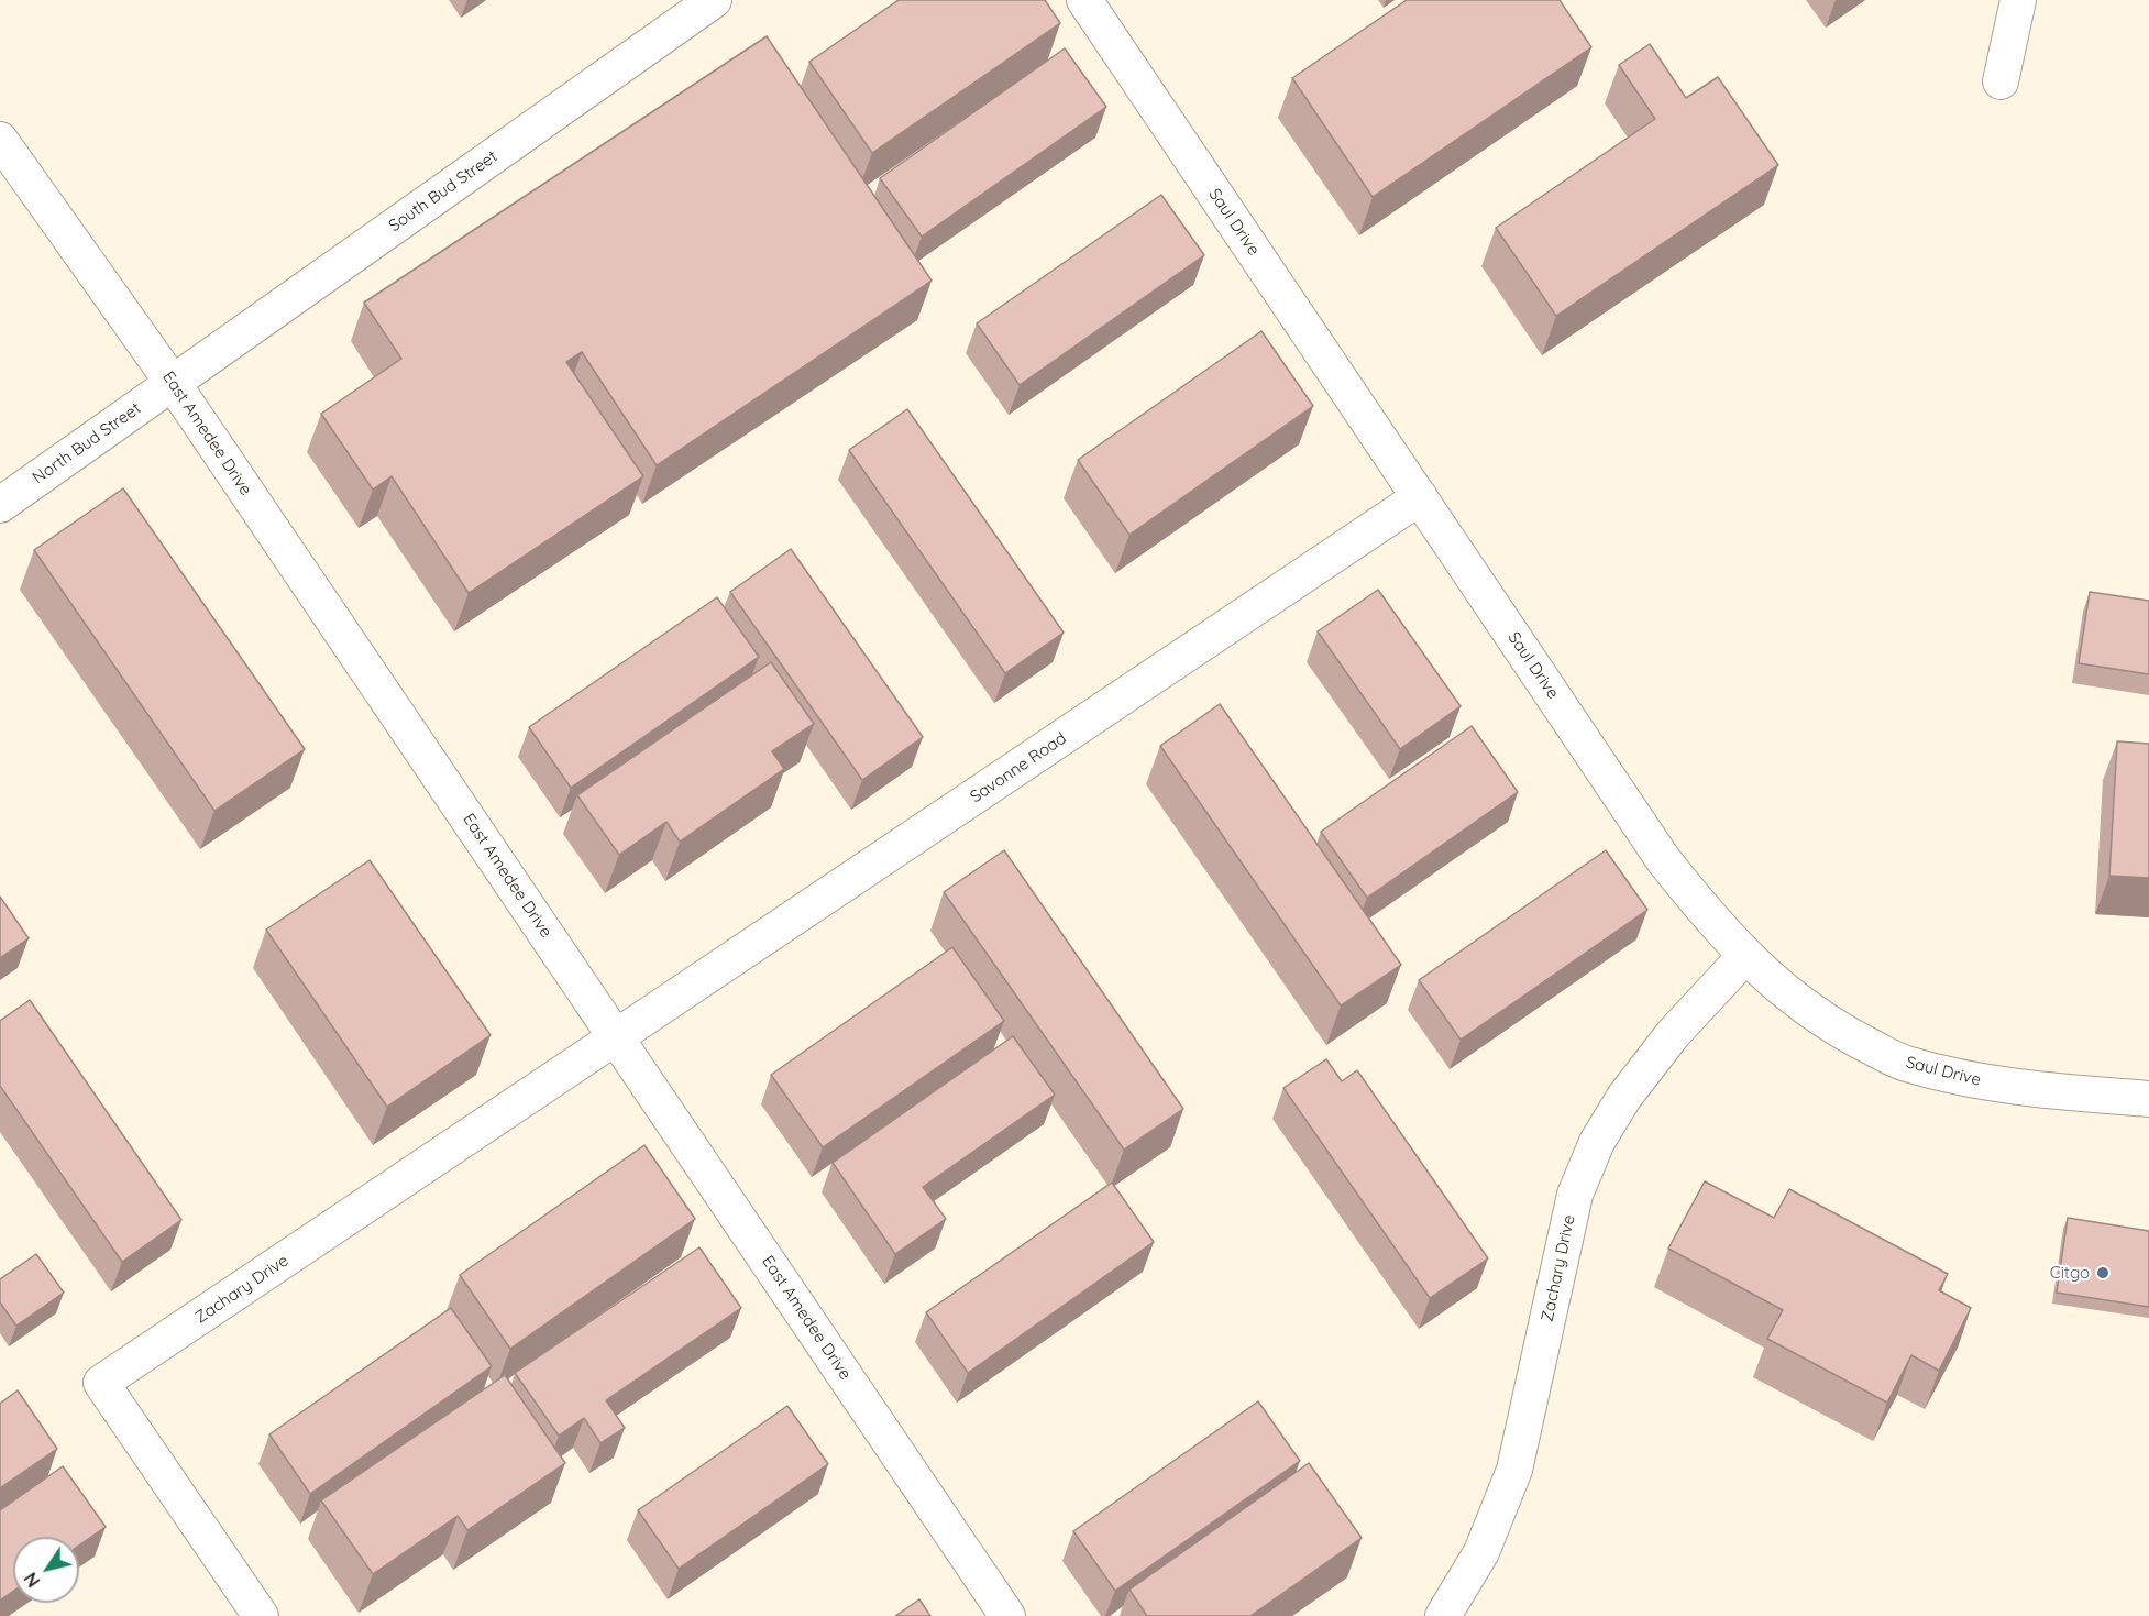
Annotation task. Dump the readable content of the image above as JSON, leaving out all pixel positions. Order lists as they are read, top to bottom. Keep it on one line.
{"streets":{"street":["South Bud Street","Saul Drive","East Amedee Drive","North Bud Street","Savonne Road","Zachary Drive"]},"crossings":[["South Bud Street","East Amedee Drive"],["South Bud Street","North Bud Street"],["Saul Drive","Savonne Road"],["Saul Drive","Zachary Drive"],["East Amedee Drive","North Bud Street"],["East Amedee Drive","Savonne Road"],["East Amedee Drive","Zachary Drive"],["Savonne Road","Zachary Drive"]],"places":["Citgo"],"north":"bottom left"}
